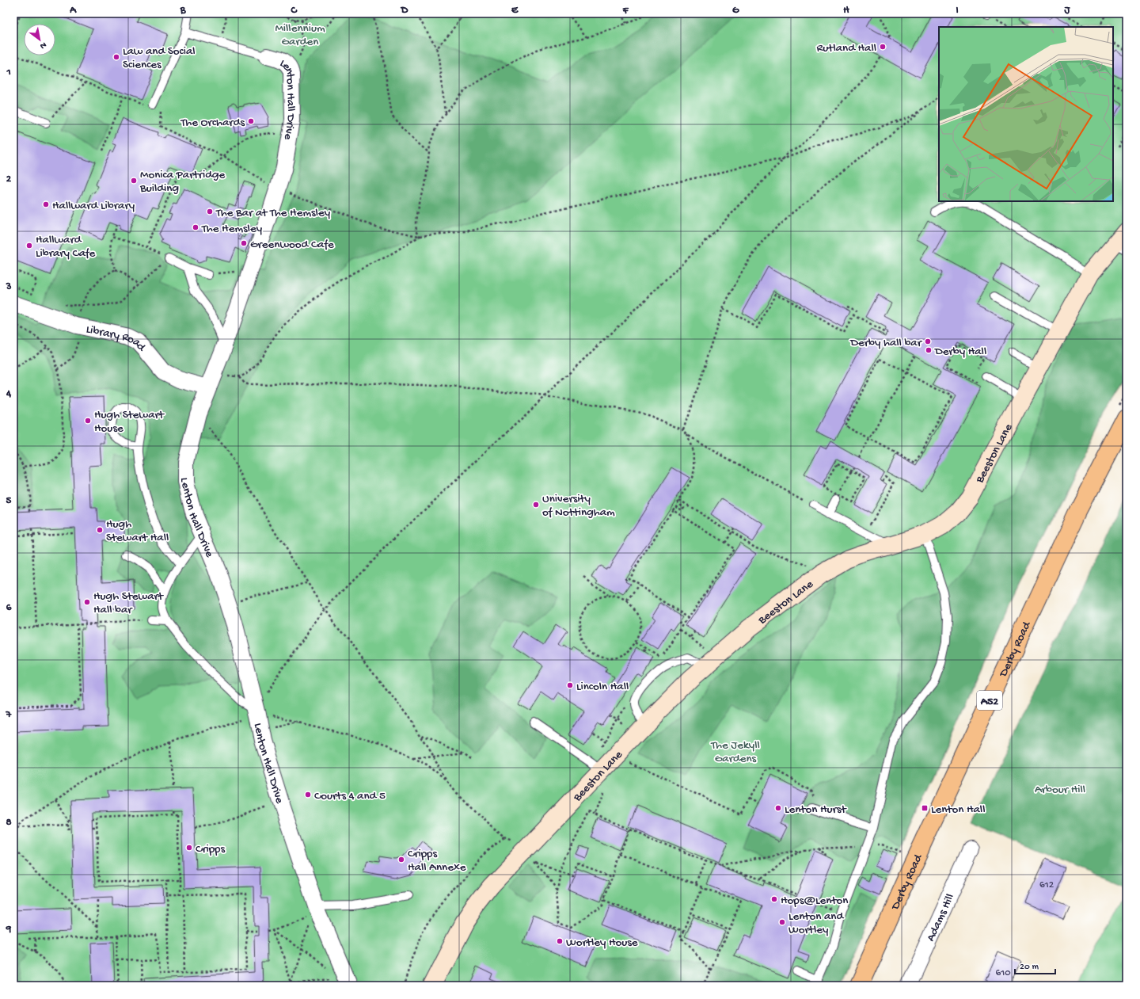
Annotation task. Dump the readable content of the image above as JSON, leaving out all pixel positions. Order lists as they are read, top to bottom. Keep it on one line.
{"streets":{"highway":["Derby Road","A52"],"street":["Lenton Hall Drive","Library Road","Beeston Lane","Adams Hill"]},"crossings":[["Lenton Hall Drive","Library Road"]],"parks":["Millennium Garden","The Jekyll Gardens","Arbour Hill"],"places":{"other":["Rutland Hall","Law and Social Sciences","The Orchards","Monica Partridge Building","Hallward Library","The Bar at The Hemsley","The Hemsley","Greenwood Cafe","Hallward Library Cafe","Derby hall bar","Derby Hall","Hugh Stewart House","University of Nottingham","Hugh Stewart Hall","Hugh Stewart Hall bar","Lincoln Hall","Courts 4 and 5","Lenton Hurst","Cripps","Cripps Hall Annexe","Hops@Lenton","Lenton and Wortley","Wortley House"],"transit":["Lenton Hall"]},"house_numbers":["612","610"],"scale_bar":"20 m","north":"bottom right","grid":{"columns":["A","B","C","D","E","F","G","H","I","J"],"rows":["1","2","3","4","5","6","7","8","9"]}}
